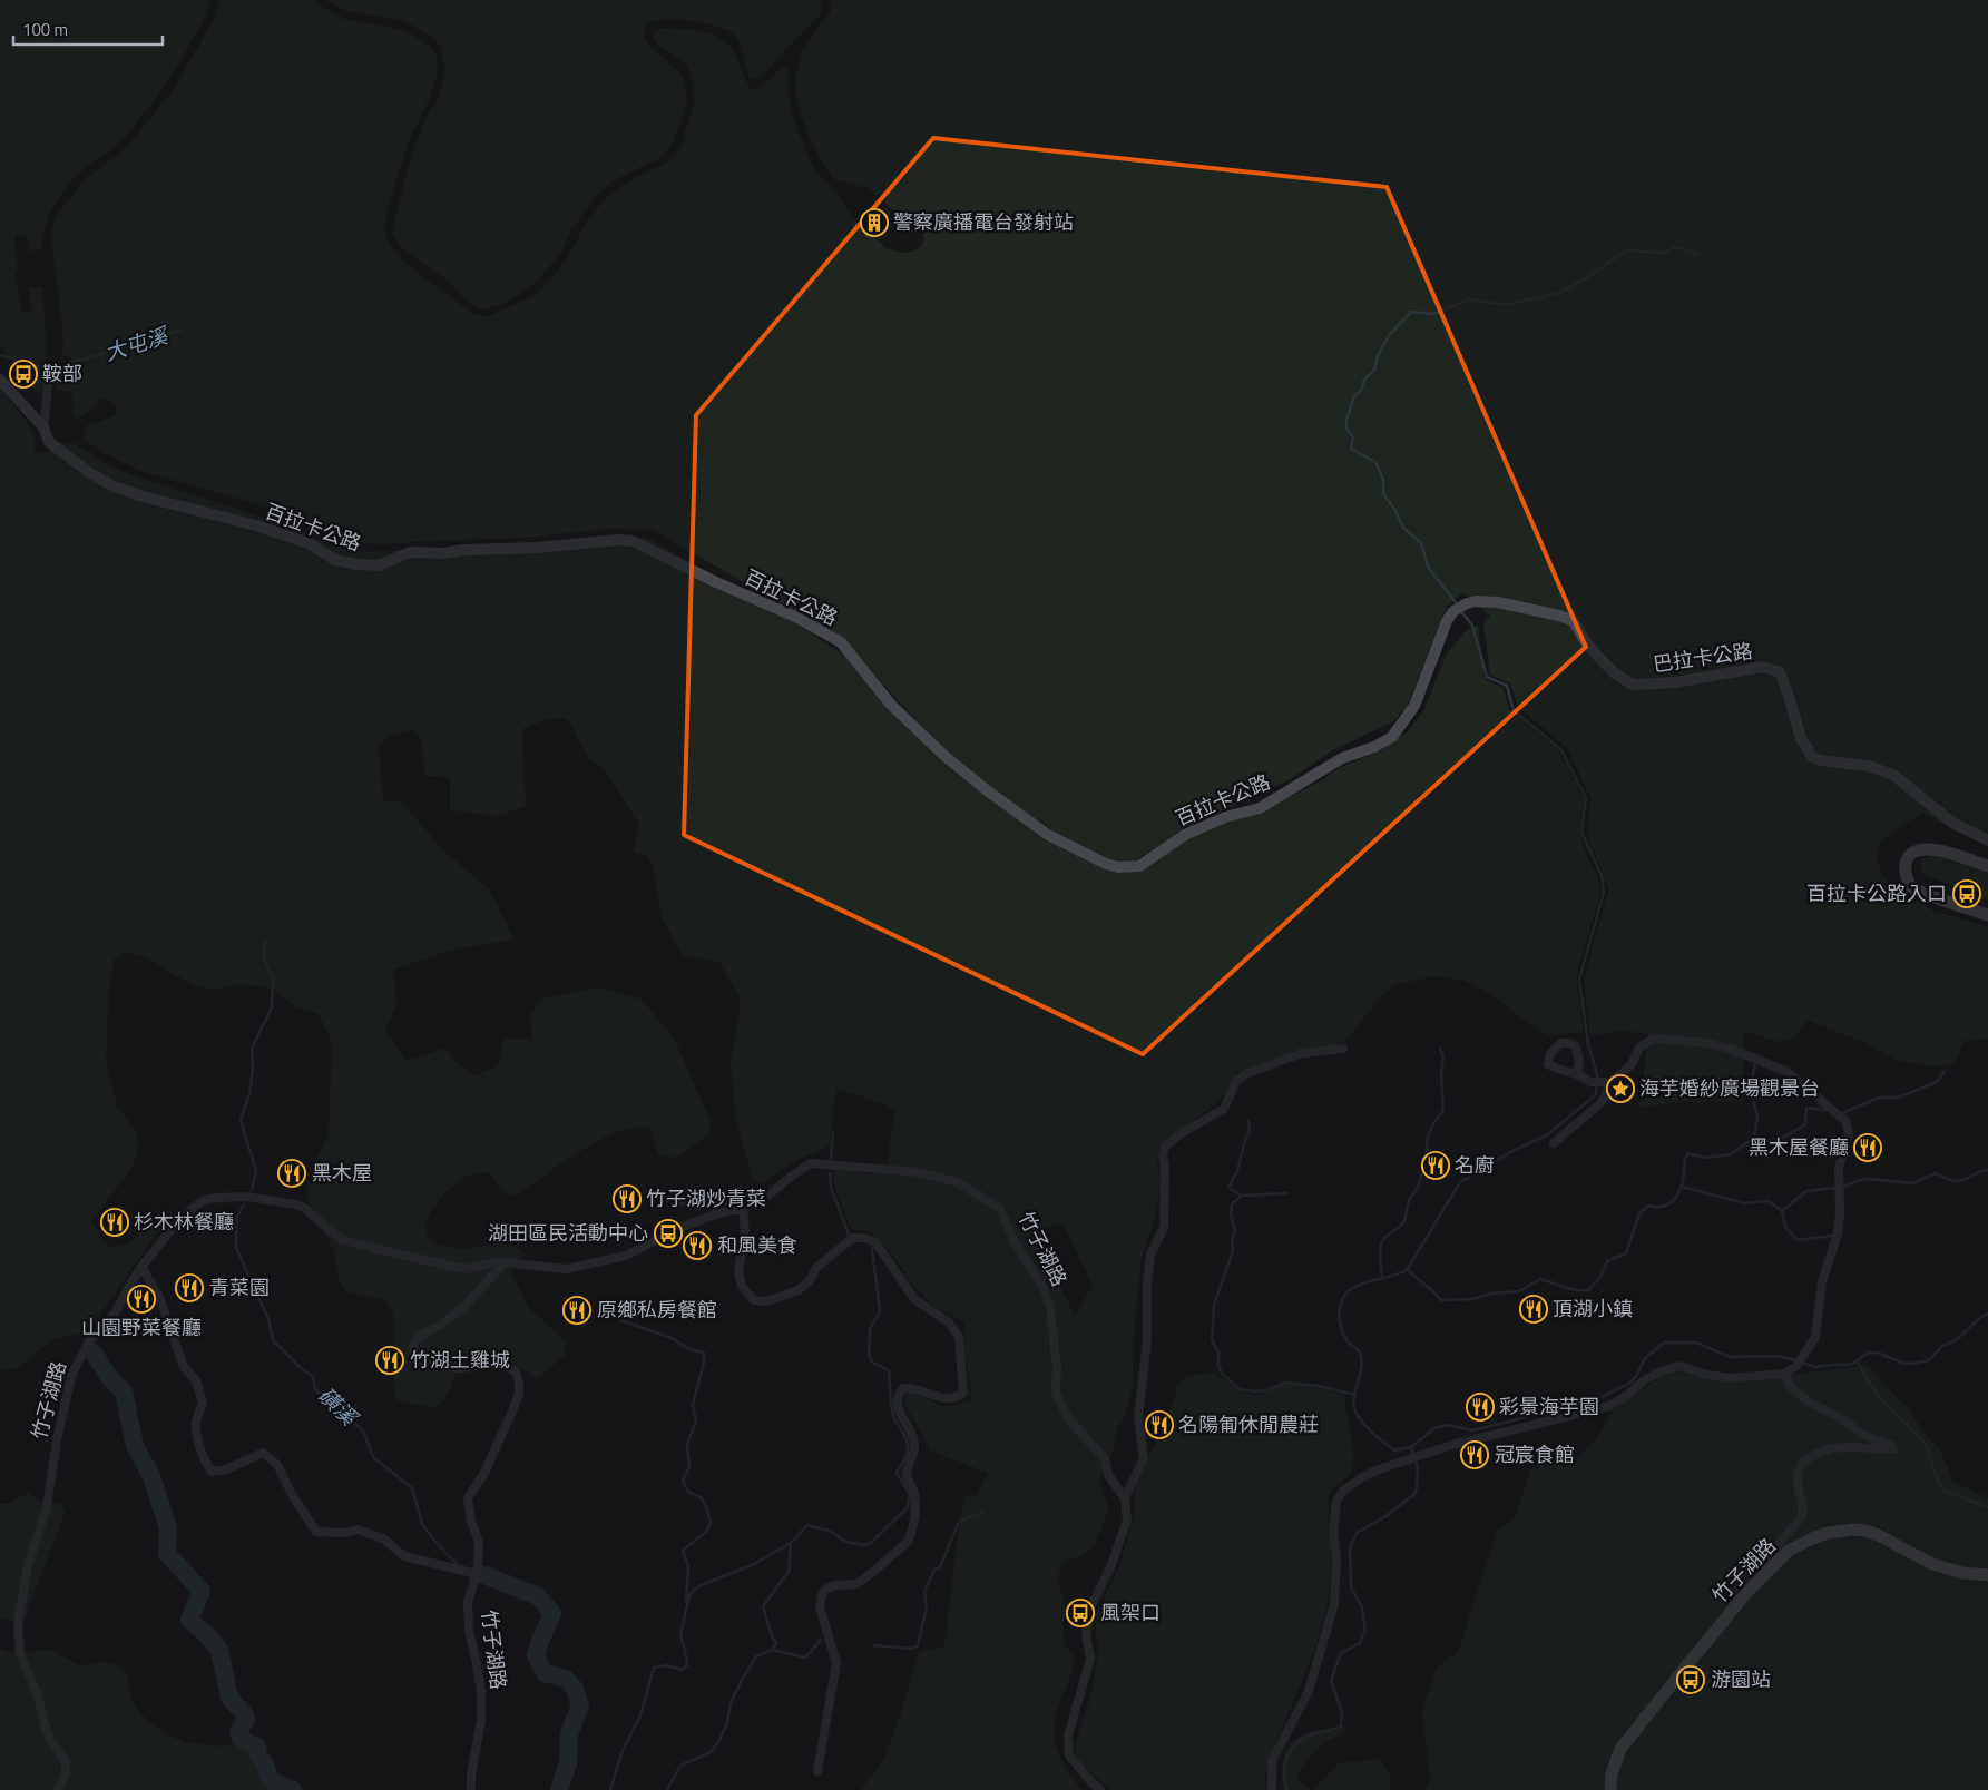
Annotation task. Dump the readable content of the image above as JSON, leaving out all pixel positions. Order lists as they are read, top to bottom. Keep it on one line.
{"streets":{"main road":["百拉卡公路","巴拉卡公路","竹子湖路"]},"crossings":[["百拉卡公路","巴拉卡公路"]],"water":["大屯溪","磺溪"],"places":{"building":["警察廣播電台發射站"],"bus stop":["鞍部","百拉卡公路入口","湖田區民活動中心","風架口","游園站"],"place":["海芋婚紗廣場觀景台"],"restaurant":["黑木屋餐廳","名廚","黑木屋","竹子湖炒青菜","杉木林餐廳","和風美食","青菜園","山園野菜餐廳","頂湖小鎮","原鄉私房餐館","竹湖土雞城","彩景海芋園","名陽匍休閒農莊","冠宸食館"]},"scale_bar":"100 m"}
